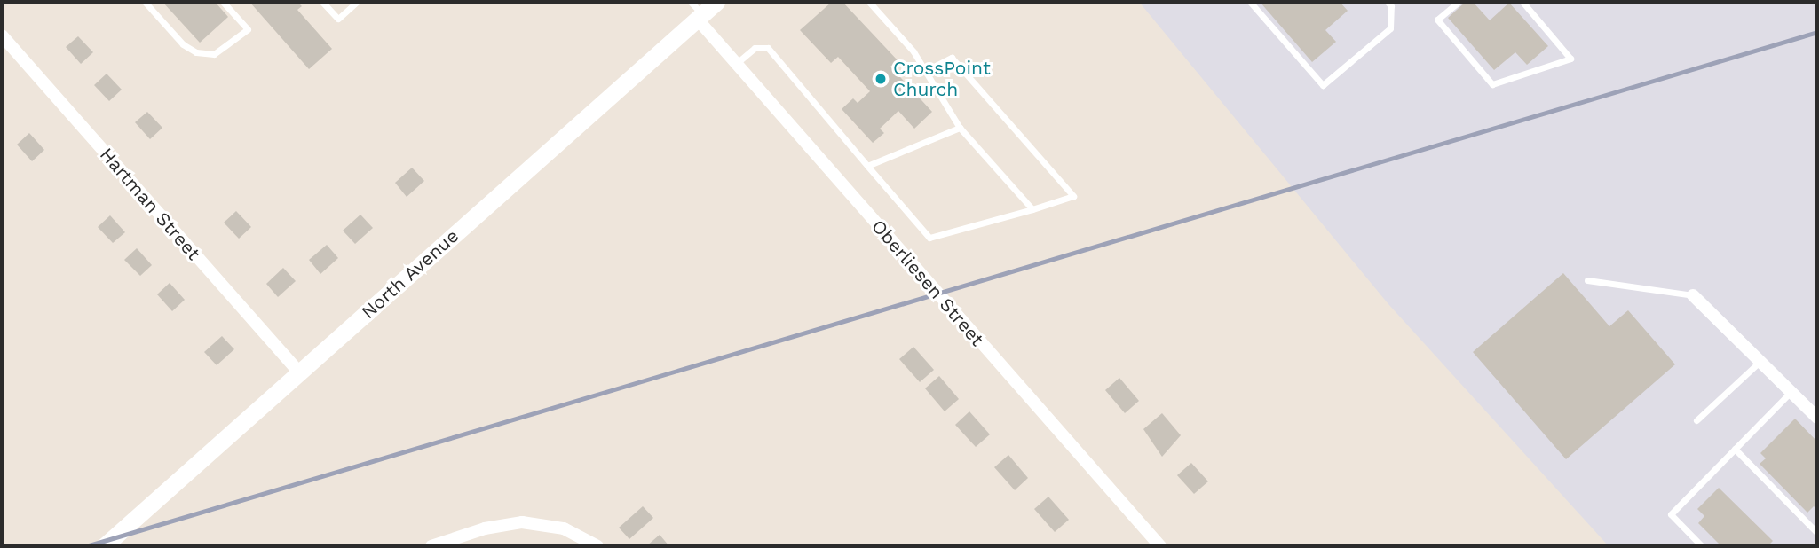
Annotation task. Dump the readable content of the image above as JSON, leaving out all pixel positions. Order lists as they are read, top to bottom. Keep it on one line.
{"streets":{"main road":["North Avenue"],"street":["Hartman Street","Oberliesen Street"]},"crossings":[["Hartman Street","North Avenue"],["North Avenue","Oberliesen Street"]],"places":["CrossPoint Church"]}
